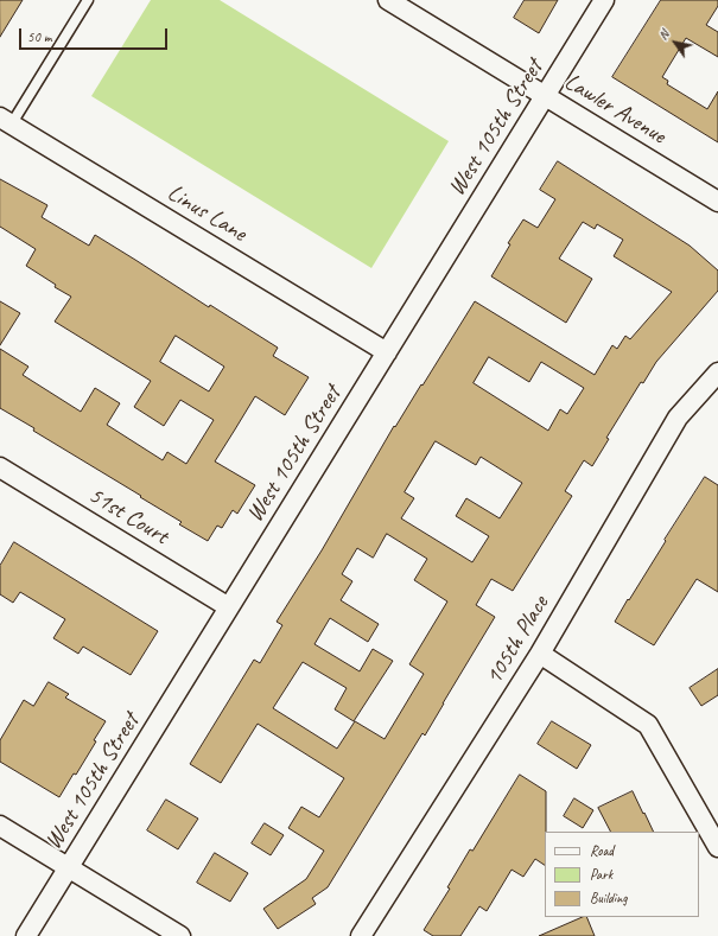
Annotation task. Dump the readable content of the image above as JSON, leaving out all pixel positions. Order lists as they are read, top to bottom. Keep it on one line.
{"streets":{"street":["Lawler Avenue","West 105th Street","Linus Lane","51st Court","105th Place"]},"crossings":[["Lawler Avenue","West 105th Street"],["West 105th Street","Linus Lane"],["West 105th Street","51st Court"]],"legend":["Road","Park","Building"],"scale_bar":"50 m","north":"top left"}
